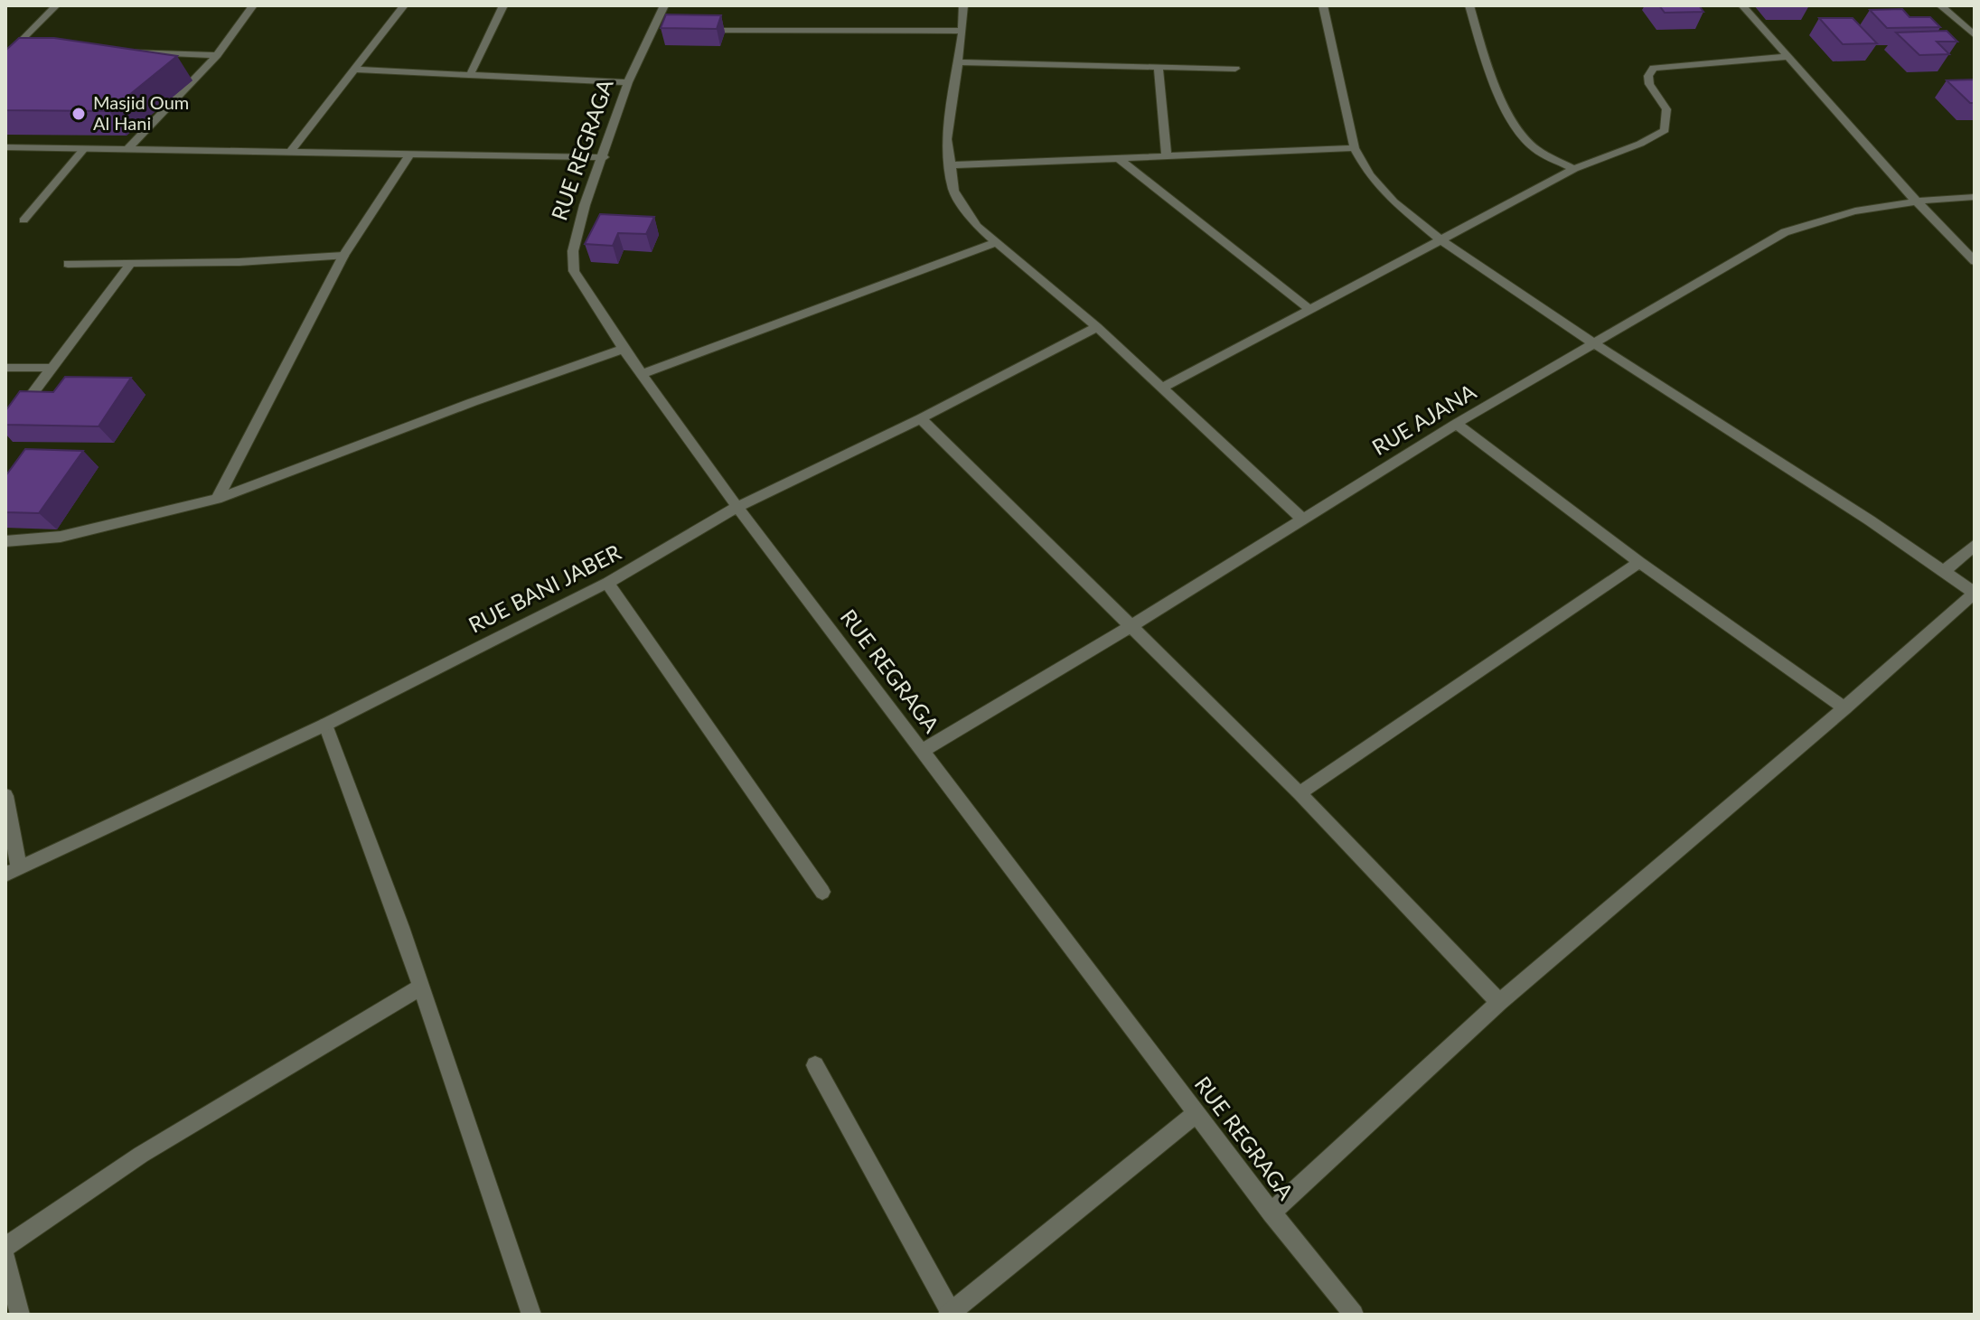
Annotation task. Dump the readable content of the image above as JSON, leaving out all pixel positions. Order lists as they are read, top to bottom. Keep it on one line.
{"streets":{"street":["RUE REGRAGA","RUE AJANA","RUE BANI JABER"]},"crossings":[["RUE REGRAGA","RUE AJANA"],["RUE REGRAGA","RUE BANI JABER"]],"places":["Masjid Oum Al Hani"]}
